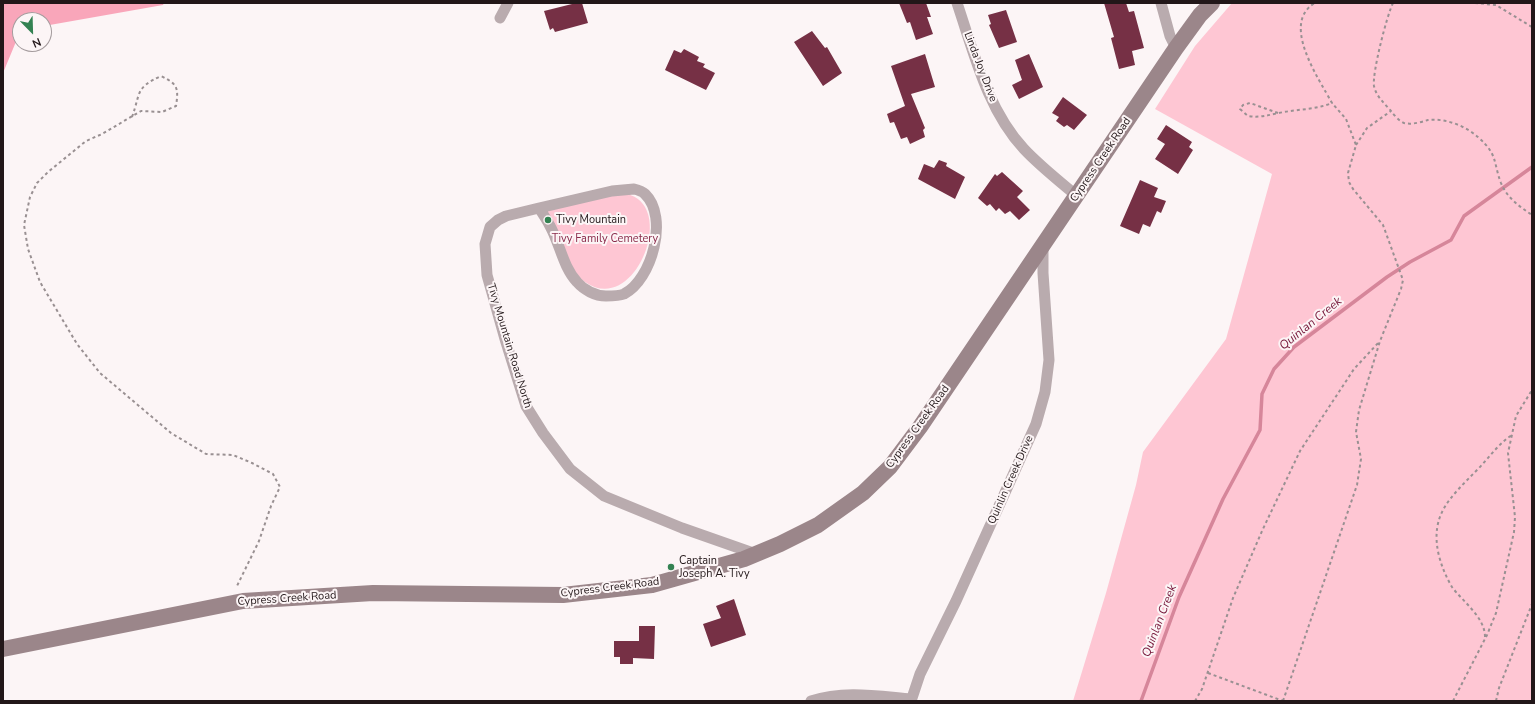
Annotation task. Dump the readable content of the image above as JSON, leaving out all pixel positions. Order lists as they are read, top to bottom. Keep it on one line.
{"streets":{"main road":["Cypress Creek Road"],"street":["Linda Joy Drive","Tivy Mountain Road North","Quinlin Creek Drive"]},"crossings":[["Linda Joy Drive","Cypress Creek Road"],["Cypress Creek Road","Tivy Mountain Road North"],["Cypress Creek Road","Quinlin Creek Drive"]],"water":["Quinlan Creek"],"parks":["Tivy Family Cemetery"],"places":["Tivy Mountain","Captain Joseph A. Tivy"],"north":"bottom right"}
